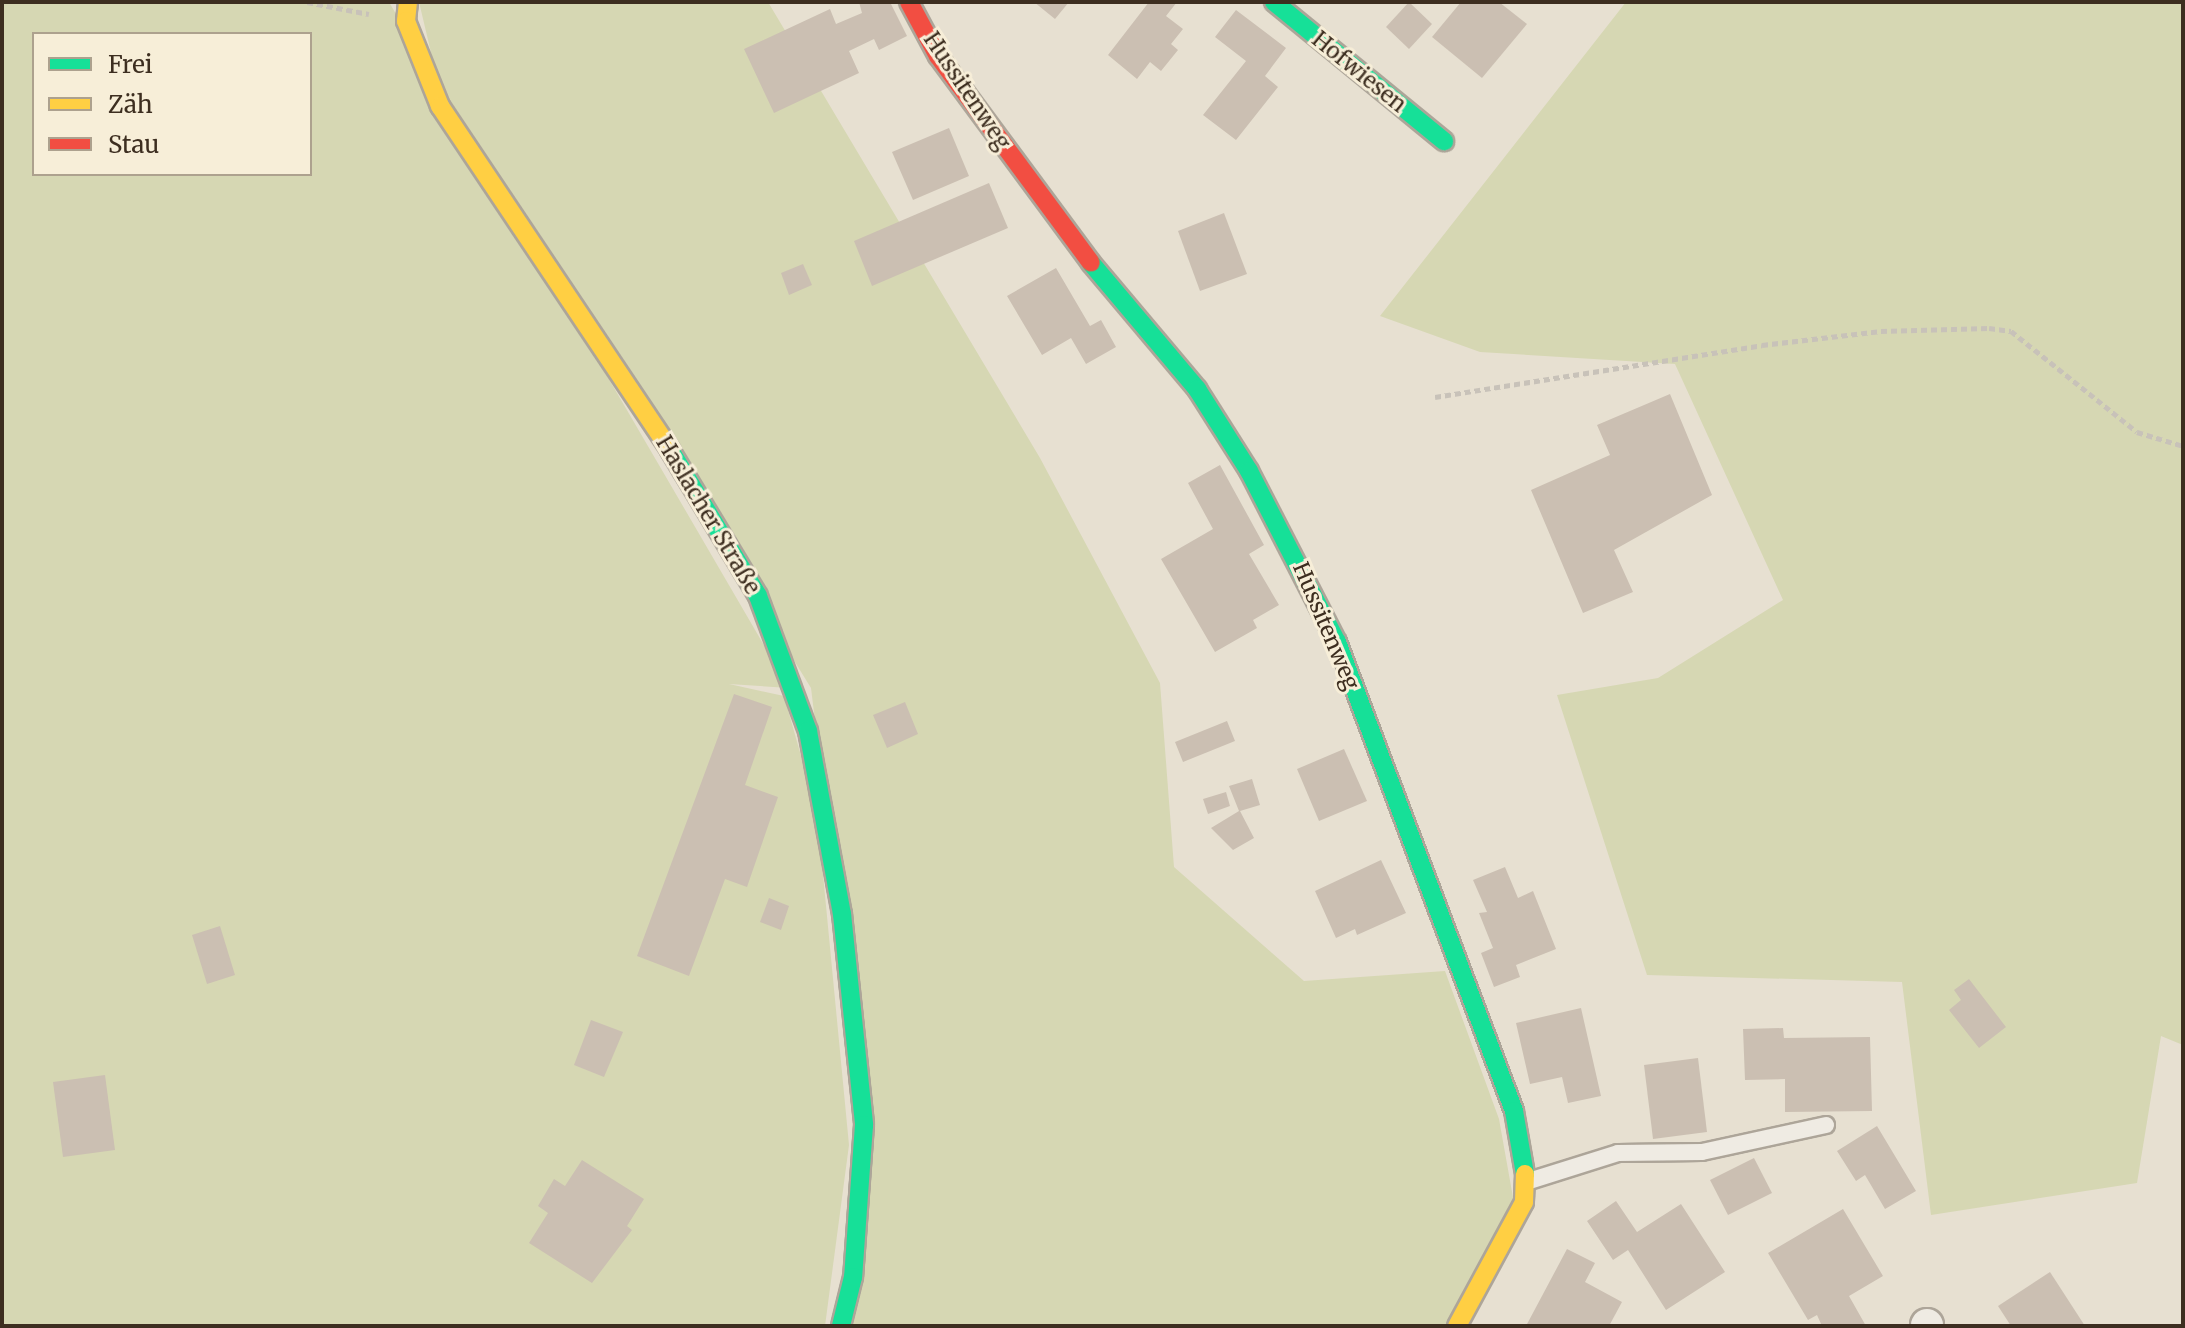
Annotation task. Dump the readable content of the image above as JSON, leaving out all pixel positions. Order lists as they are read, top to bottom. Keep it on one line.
{"streets":{"street":["Hofwiesen","Hussitenweg","Haslacher Straße"]},"legend":["Frei","Zäh","Stau"]}
